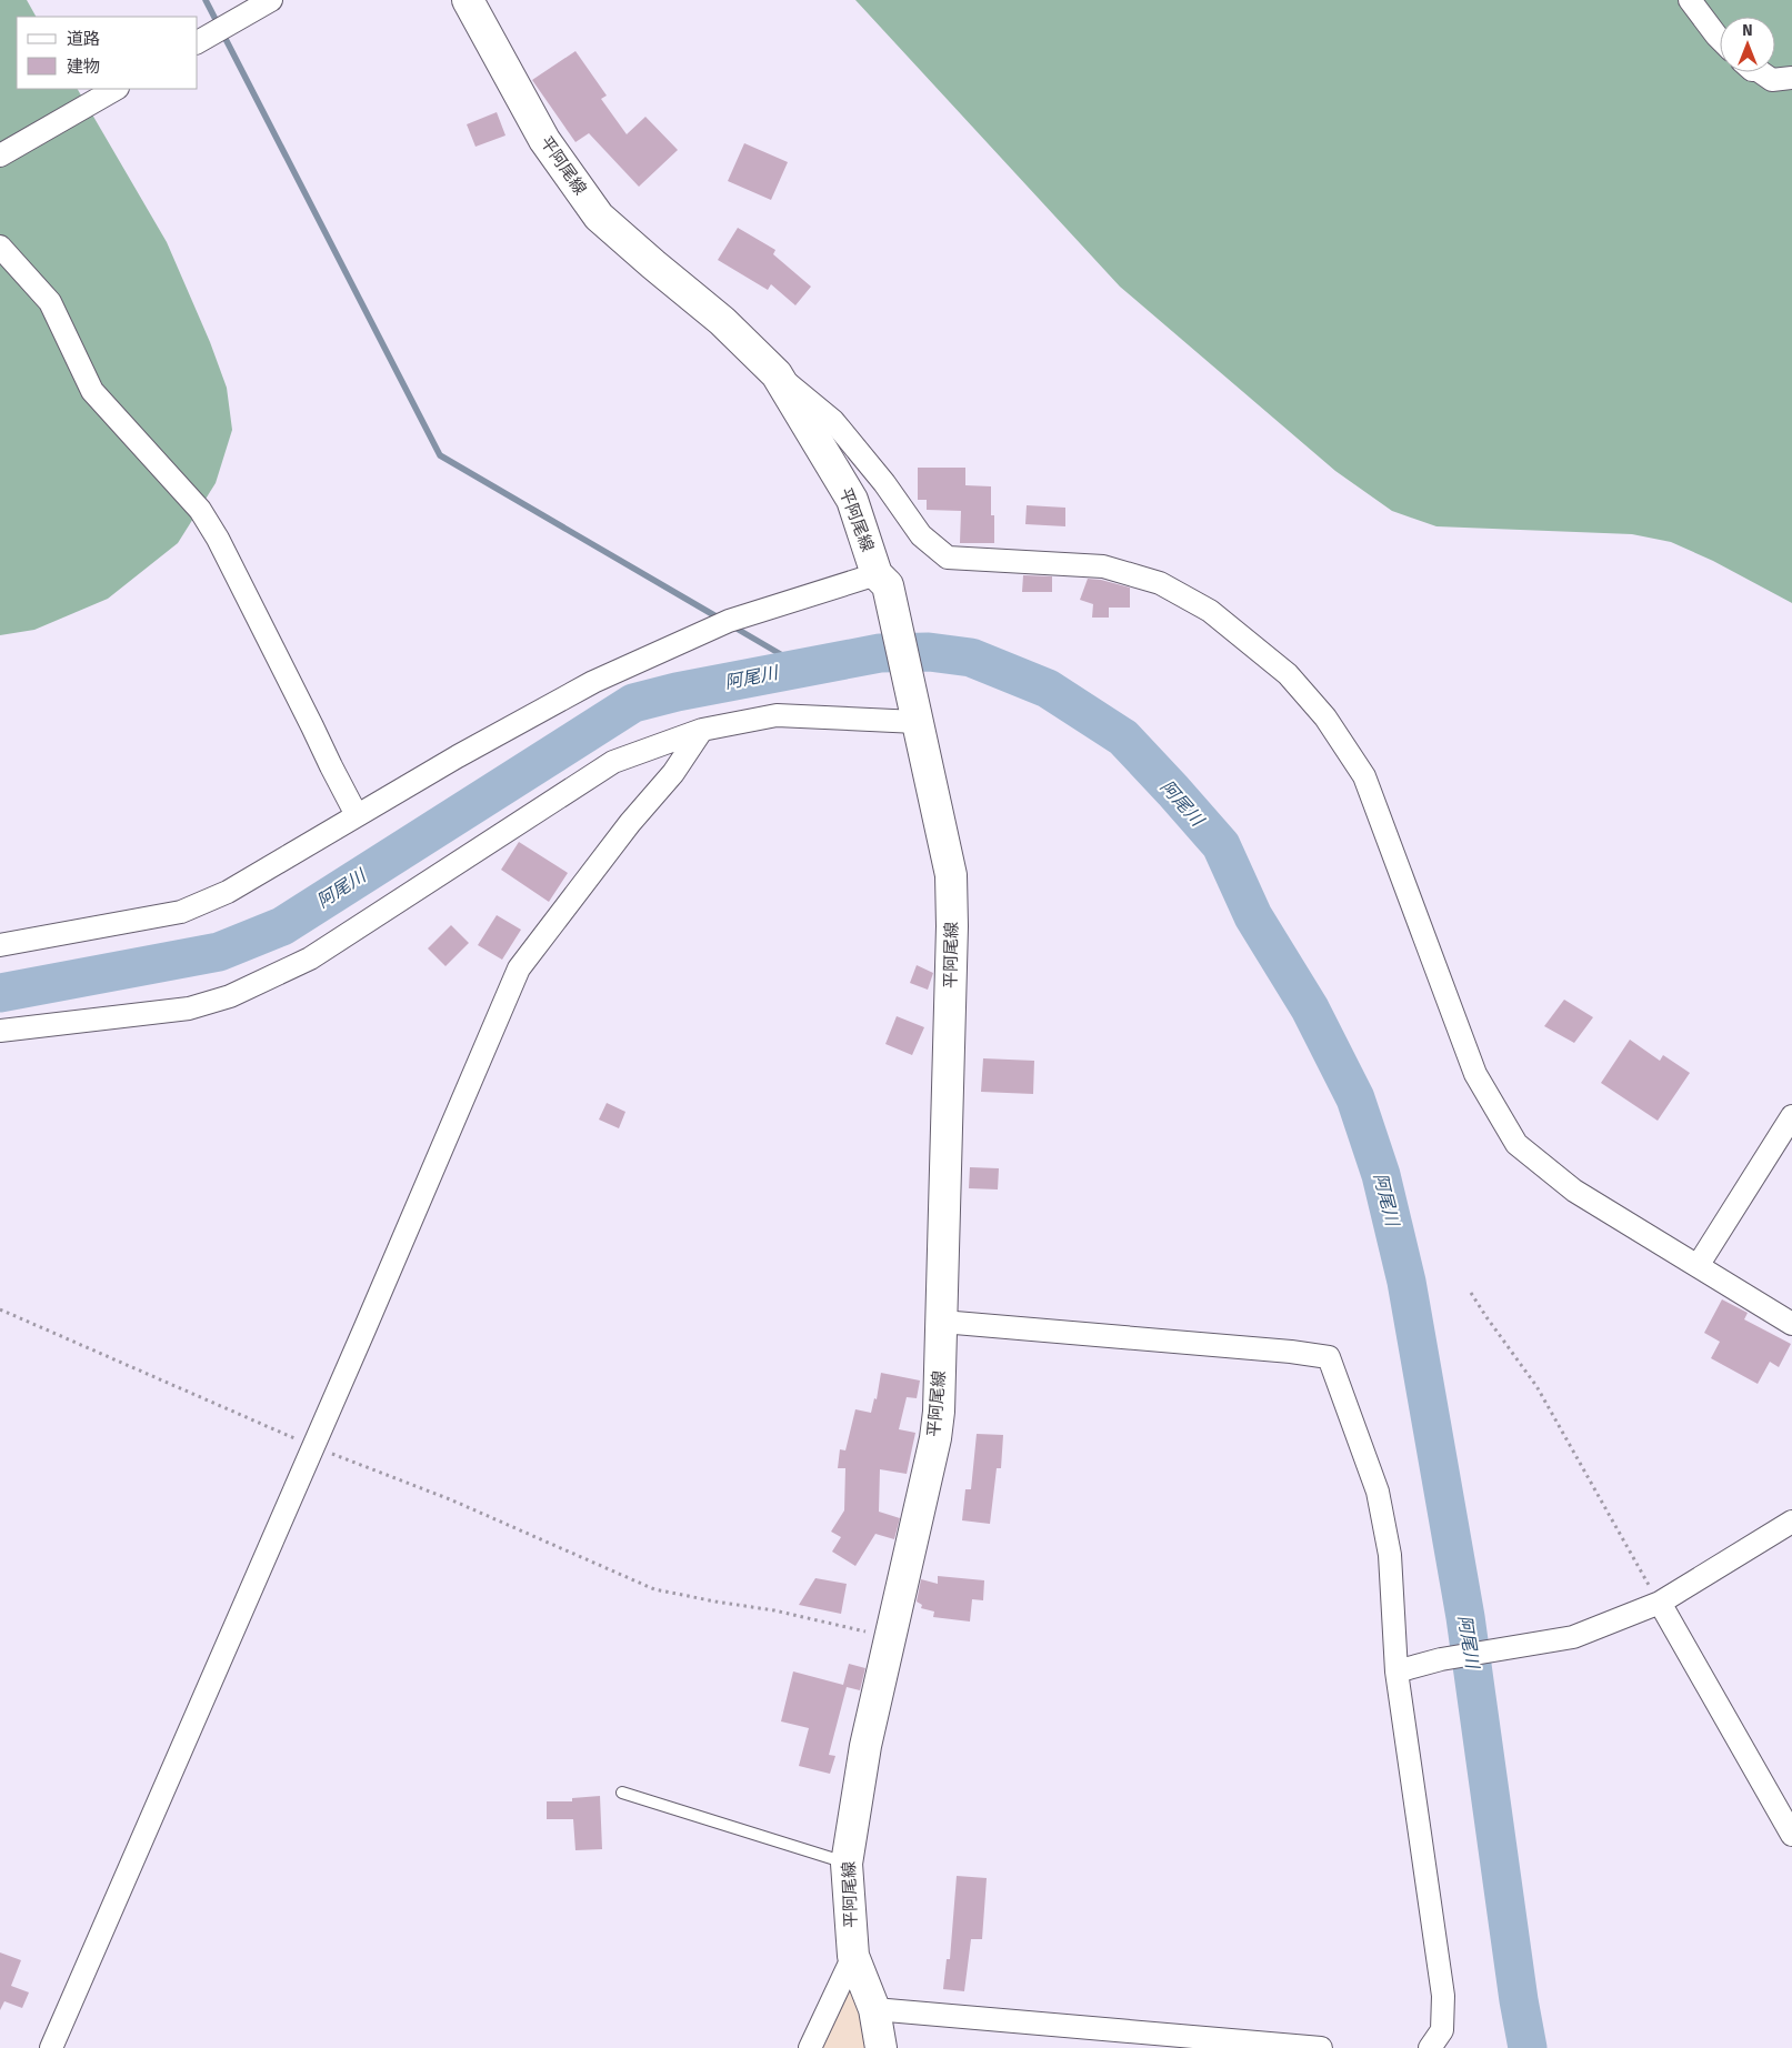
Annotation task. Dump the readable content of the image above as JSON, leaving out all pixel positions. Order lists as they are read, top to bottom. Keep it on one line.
{"streets":{"main road":["平阿尾線"]},"water":["阿尾川"],"legend":["道路","建物"],"north":"top"}
